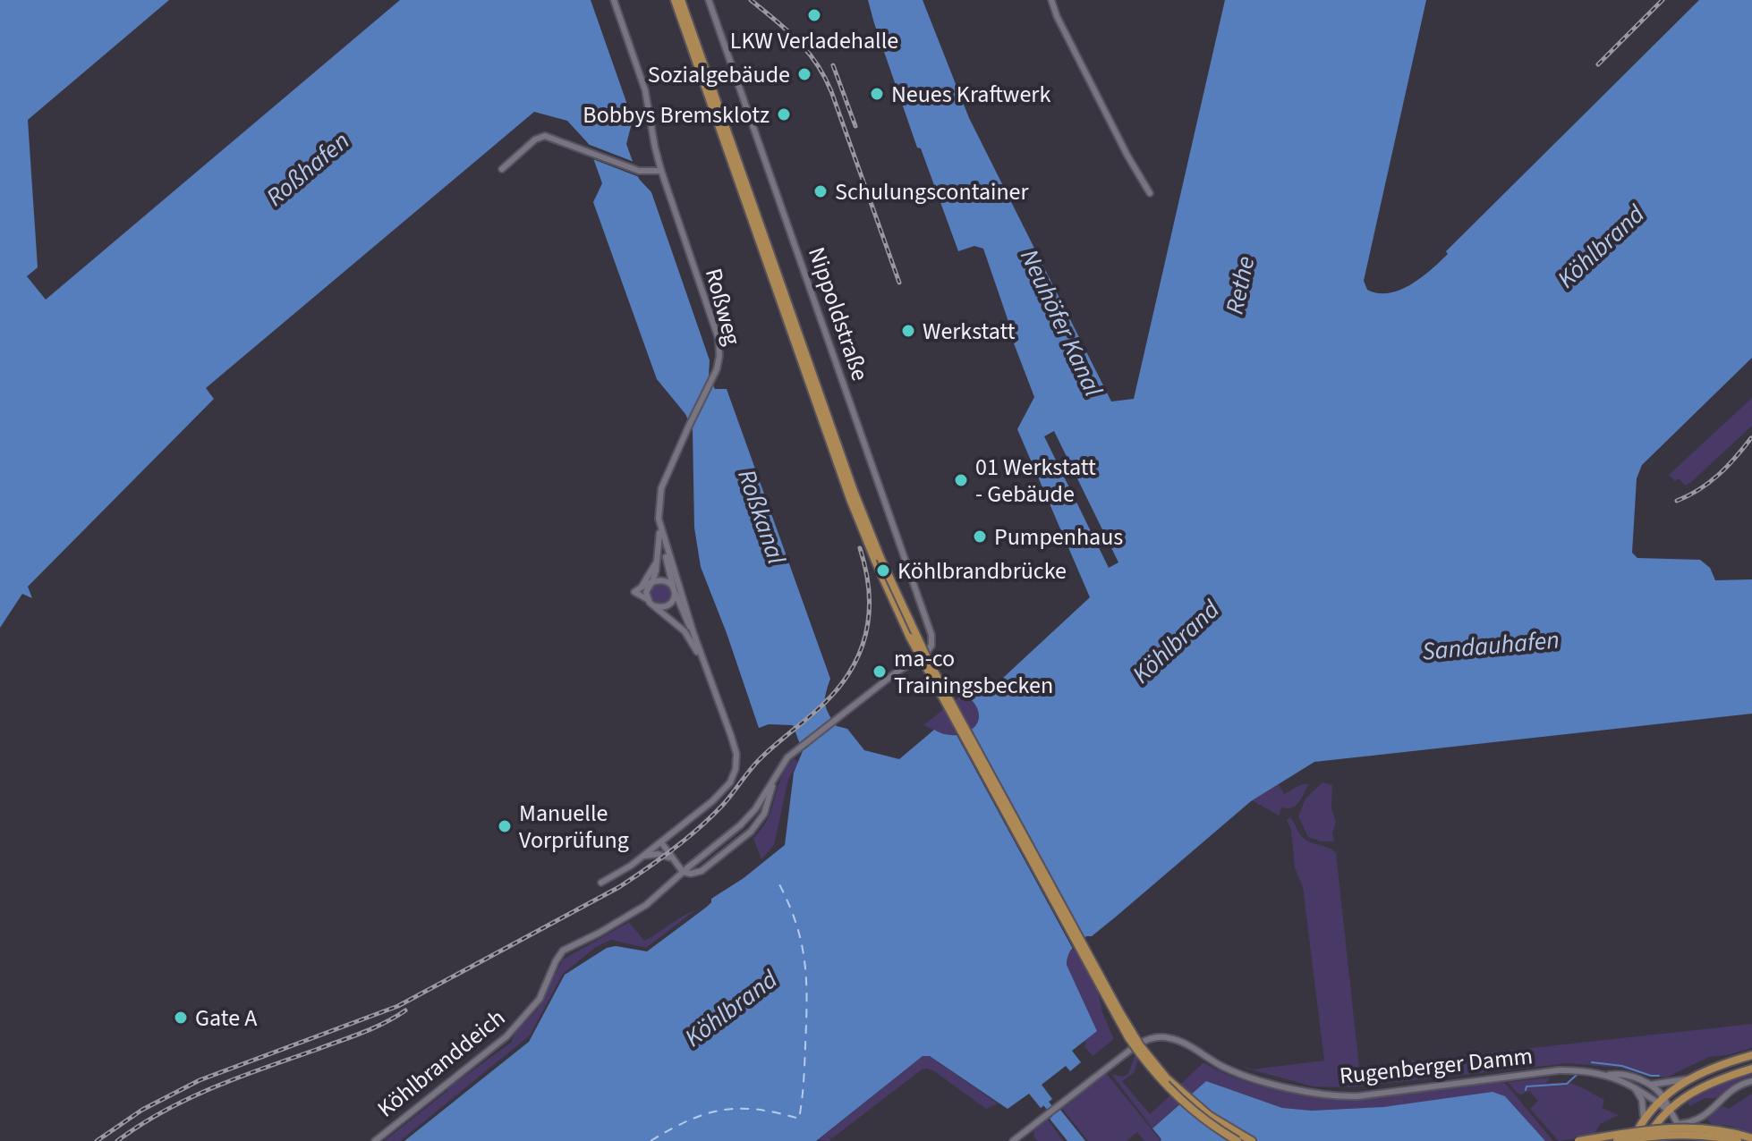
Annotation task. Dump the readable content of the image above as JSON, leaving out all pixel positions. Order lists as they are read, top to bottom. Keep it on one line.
{"streets":{"street":["Roßweg","Nippoldstraße","Köhlbranddeich","Rugenberger Damm"]},"crossings":[["Nippoldstraße","Köhlbranddeich"]],"water":["Roßhafen","Köhlbrand","Rethe","Neuhöfer Kanal","Roßkanal","Sandauhafen"],"places":["LKW Verladehalle","Sozialgebäude","Neues Kraftwerk","Bobbys Bremsklotz","Schulungscontainer","Werkstatt","01 Werkstatt - Gebäude","Pumpenhaus","Köhlbrandbrücke","ma-co Trainingsbecken","Manuelle Vorprüfung","Gate A"]}
